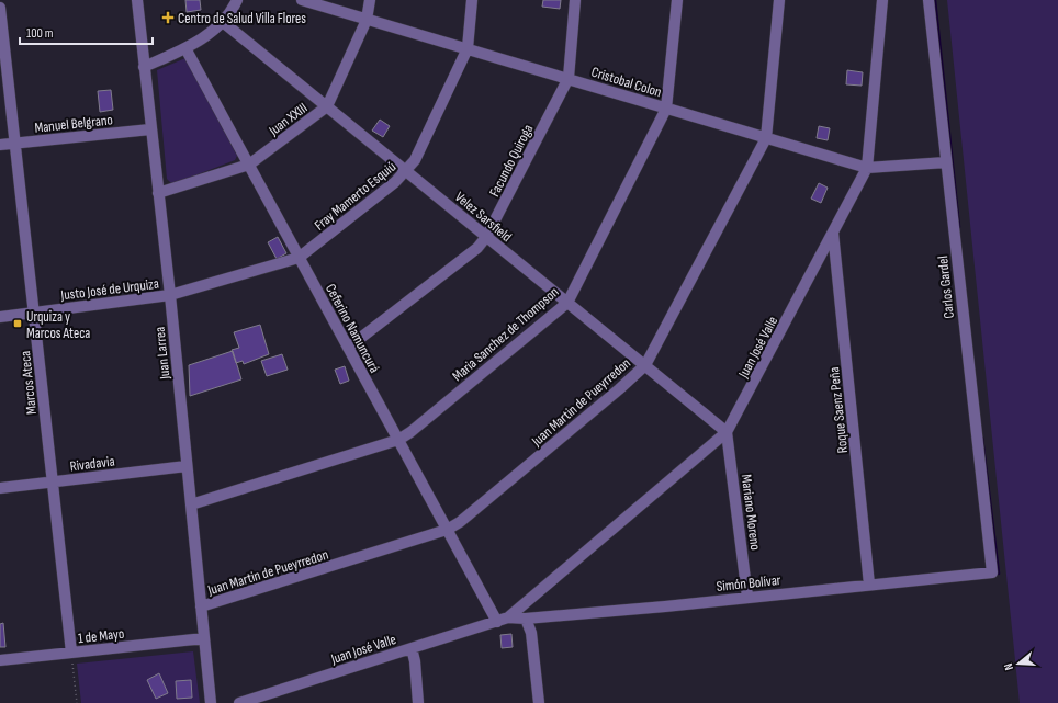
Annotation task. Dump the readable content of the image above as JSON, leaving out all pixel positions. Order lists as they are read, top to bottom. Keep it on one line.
{"streets":{"street":["Cristobal Colon","Juan XXIII","Manuel Belgrano","Facundo Quiroga","Fray Mamerto Esquiú","Velez Sarsfield","Carlos Gardel","Justo José de Urquiza","Ceferino Namuncurá","Maria Sanchez de Thompson","Juan José Valle","Juan Larrea","Marcos Ateca","Juan Martin de Pueyrredon","Roque Saenz Peña","Rivadavia","Mariano Moreno","Simón Bolívar","1 de Mayo"]},"crossings":[["Cristobal Colon","Juan XXIII"],["Cristobal Colon","Facundo Quiroga"],["Cristobal Colon","Fray Mamerto Esquiú"],["Cristobal Colon","Carlos Gardel"],["Cristobal Colon","Maria Sanchez de Thompson"],["Cristobal Colon","Juan José Valle"],["Cristobal Colon","Juan Martin de Pueyrredon"],["Juan XXIII","Velez Sarsfield"],["Juan XXIII","Ceferino Namuncurá"],["Juan XXIII","Juan Larrea"],["Manuel Belgrano","Juan Larrea"],["Manuel Belgrano","Marcos Ateca"],["Facundo Quiroga","Velez Sarsfield"],["Facundo Quiroga","Ceferino Namuncurá"],["Fray Mamerto Esquiú","Velez Sarsfield"],["Fray Mamerto Esquiú","Justo José de Urquiza"],["Fray Mamerto Esquiú","Ceferino Namuncurá"],["Fray Mamerto Esquiú","Juan Larrea"],["Velez Sarsfield","Maria Sanchez de Thompson"],["Velez Sarsfield","Juan José Valle"],["Velez Sarsfield","Juan Martin de Pueyrredon"],["Velez Sarsfield","Mariano Moreno"],["Carlos Gardel","Simón Bolívar"],["Justo José de Urquiza","Juan Larrea"],["Justo José de Urquiza","Marcos Ateca"],["Ceferino Namuncurá","Maria Sanchez de Thompson"],["Ceferino Namuncurá","Juan José Valle"],["Ceferino Namuncurá","Juan Martin de Pueyrredon"],["Ceferino Namuncurá","Simón Bolívar"],["Maria Sanchez de Thompson","Juan Larrea"],["Juan José Valle","Roque Saenz Peña"],["Juan José Valle","Mariano Moreno"],["Juan José Valle","Simón Bolívar"],["Juan Larrea","Juan Martin de Pueyrredon"],["Juan Larrea","Rivadavia"],["Juan Larrea","1 de Mayo"],["Marcos Ateca","Rivadavia"],["Marcos Ateca","1 de Mayo"],["Roque Saenz Peña","Simón Bolívar"],["Mariano Moreno","Simón Bolívar"]],"places":{"health":["Centro de Salud Villa Flores"],"transit":["Urquiza y Marcos Ateca"]},"scale_bar":"100 m","north":"left"}
